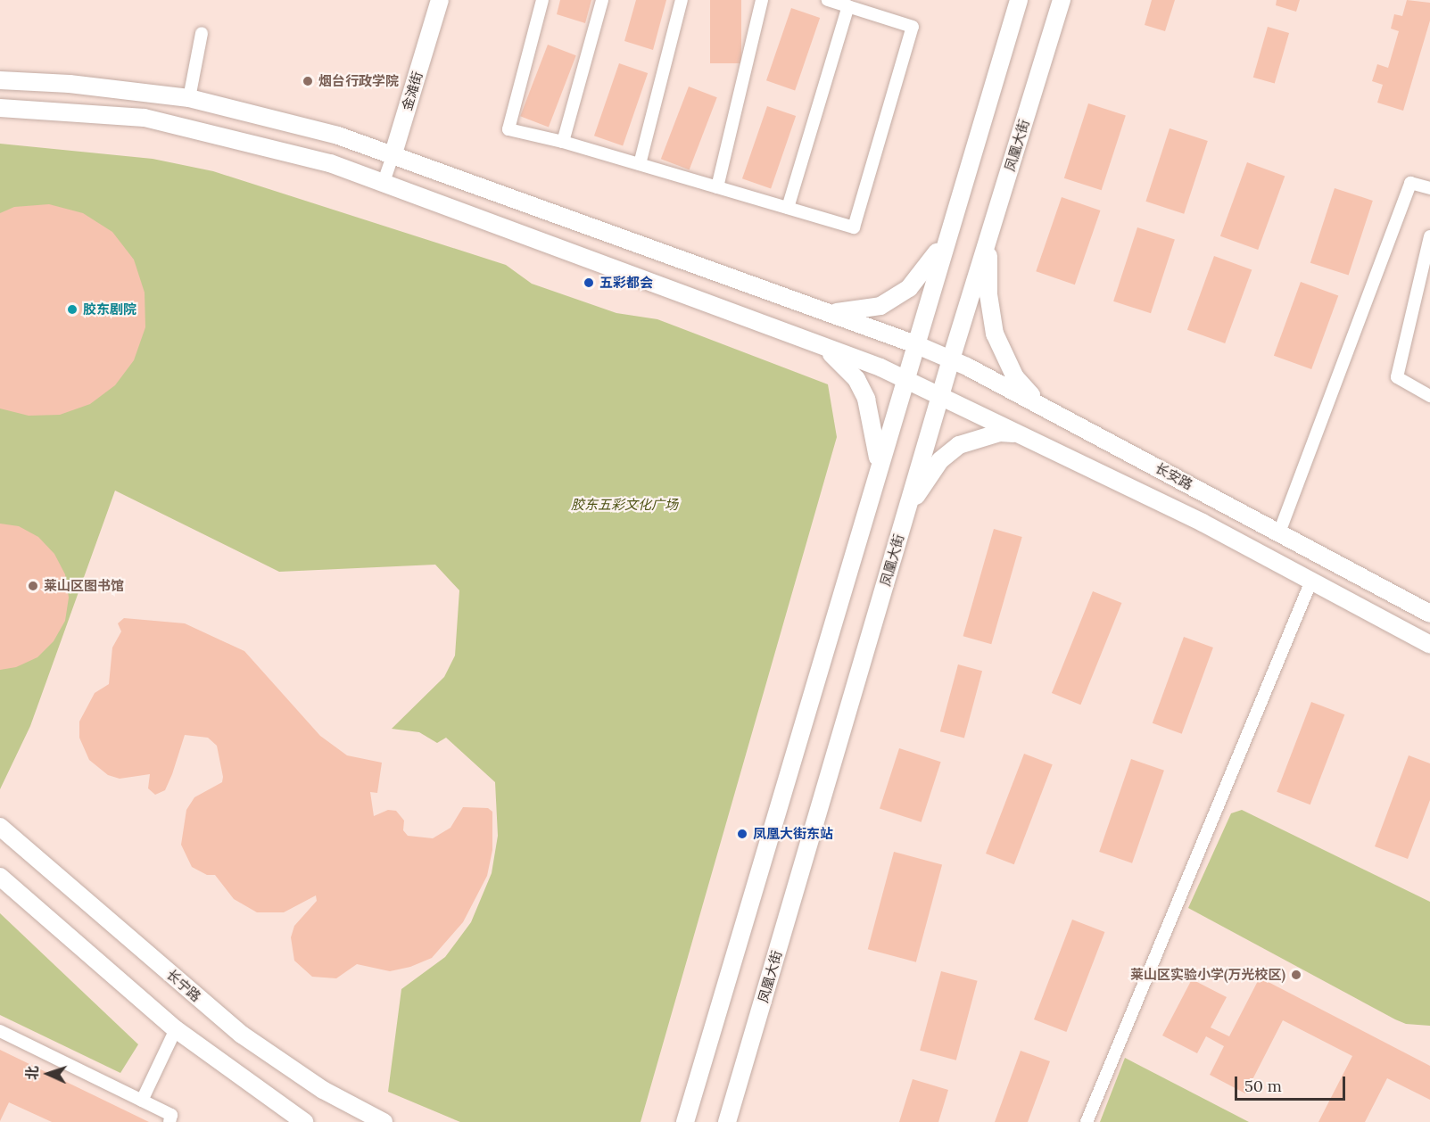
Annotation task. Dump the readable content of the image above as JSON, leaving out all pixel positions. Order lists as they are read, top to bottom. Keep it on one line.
{"streets":{"street":["金滩街","凤凰大街","长安路","长宁路"]},"crossings":[["金滩街","长安路"],["凤凰大街","长安路"]],"parks":["胶东五彩文化广场"],"places":["烟台行政学院","五彩都会","胶东剧院","莱山区图书馆","凤凰大街东站","莱山区实验小学(万光校区)"],"scale_bar":"50 m","north":"left"}
